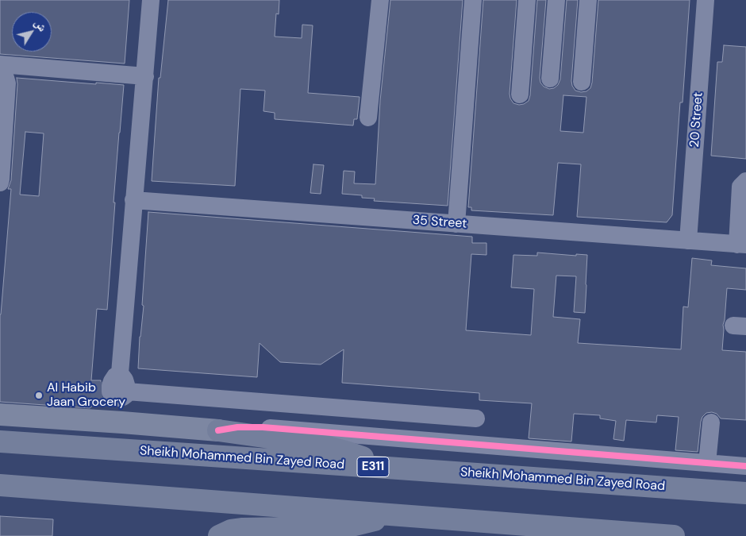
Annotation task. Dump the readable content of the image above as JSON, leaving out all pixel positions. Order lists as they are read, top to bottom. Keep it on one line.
{"streets":{"highway":["Sheikh Mohammed Bin Zayed Road","E311"],"street":["20 Street","35 Street"]},"crossings":[["20 Street","35 Street"]],"places":["Al Habib Jaan Grocery"],"north":"top right"}
